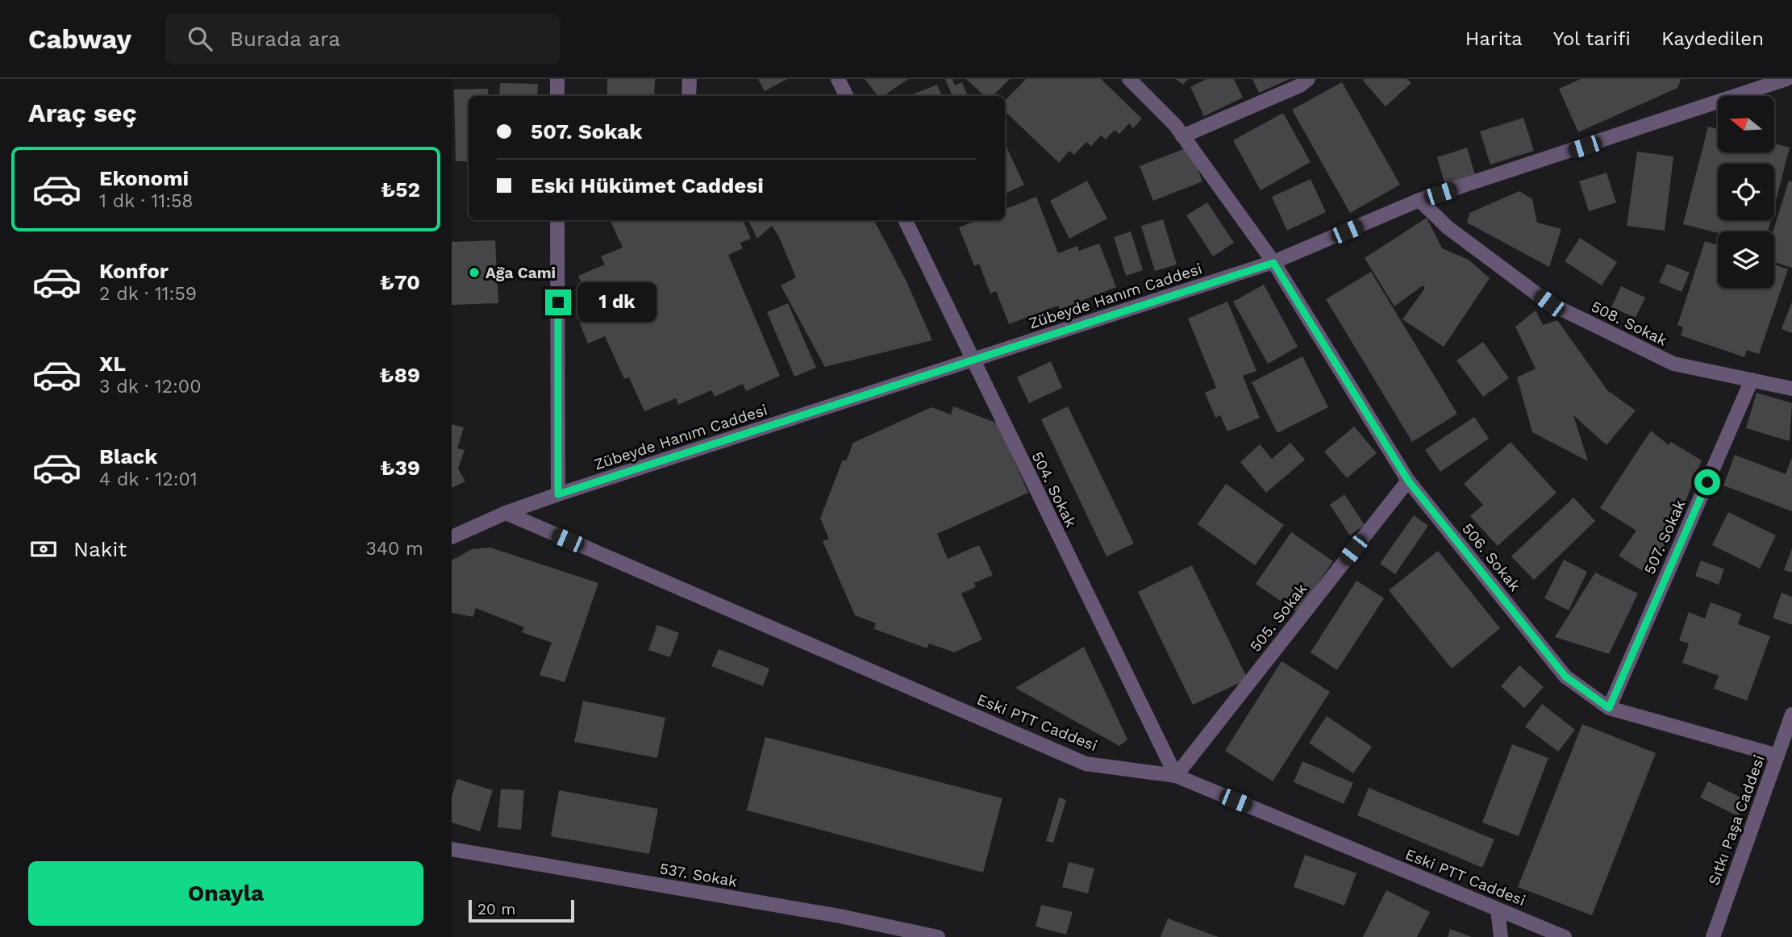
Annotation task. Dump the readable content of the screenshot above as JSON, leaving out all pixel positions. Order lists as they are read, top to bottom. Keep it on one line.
{"streets":{"street":["Zübeyde Hanım Caddesi","508. Sokak","504. Sokak","507. Sokak","506. Sokak","505. Sokak","Eski PTT Caddesi","Sıtkı Paşa Caddesi","537. Sokak"]},"crossings":[["Zübeyde Hanım Caddesi","508. Sokak"],["Zübeyde Hanım Caddesi","504. Sokak"],["Zübeyde Hanım Caddesi","506. Sokak"],["Zübeyde Hanım Caddesi","Eski PTT Caddesi"],["508. Sokak","507. Sokak"],["504. Sokak","505. Sokak"],["504. Sokak","Eski PTT Caddesi"],["507. Sokak","506. Sokak"],["506. Sokak","505. Sokak"],["506. Sokak","Sıtkı Paşa Caddesi"],["505. Sokak","Eski PTT Caddesi"]],"places":["Ağa Cami"],"scale_bar":"20 m","north":"left","page":{"header":"Cabway","search":"Burada ara","nav":["Harita","Yol tarifi","Kaydedilen"],"heading":"Araç seç","banner":["507. Sokak","Eski Hükümet Caddesi"],"list":[{"name":"Ekonomi","note":"1 dk · 11:58","value":"₺52"},{"name":"Konfor","note":"2 dk · 11:59","value":"₺70"},{"name":"XL","note":"3 dk · 12:00","value":"₺89"},{"name":"Black","note":"4 dk · 12:01","value":"₺39"}],"bubble":"1 dk","pay":["Nakit","340 m"],"buttons":"Onayla","scale":"20 m"}}
